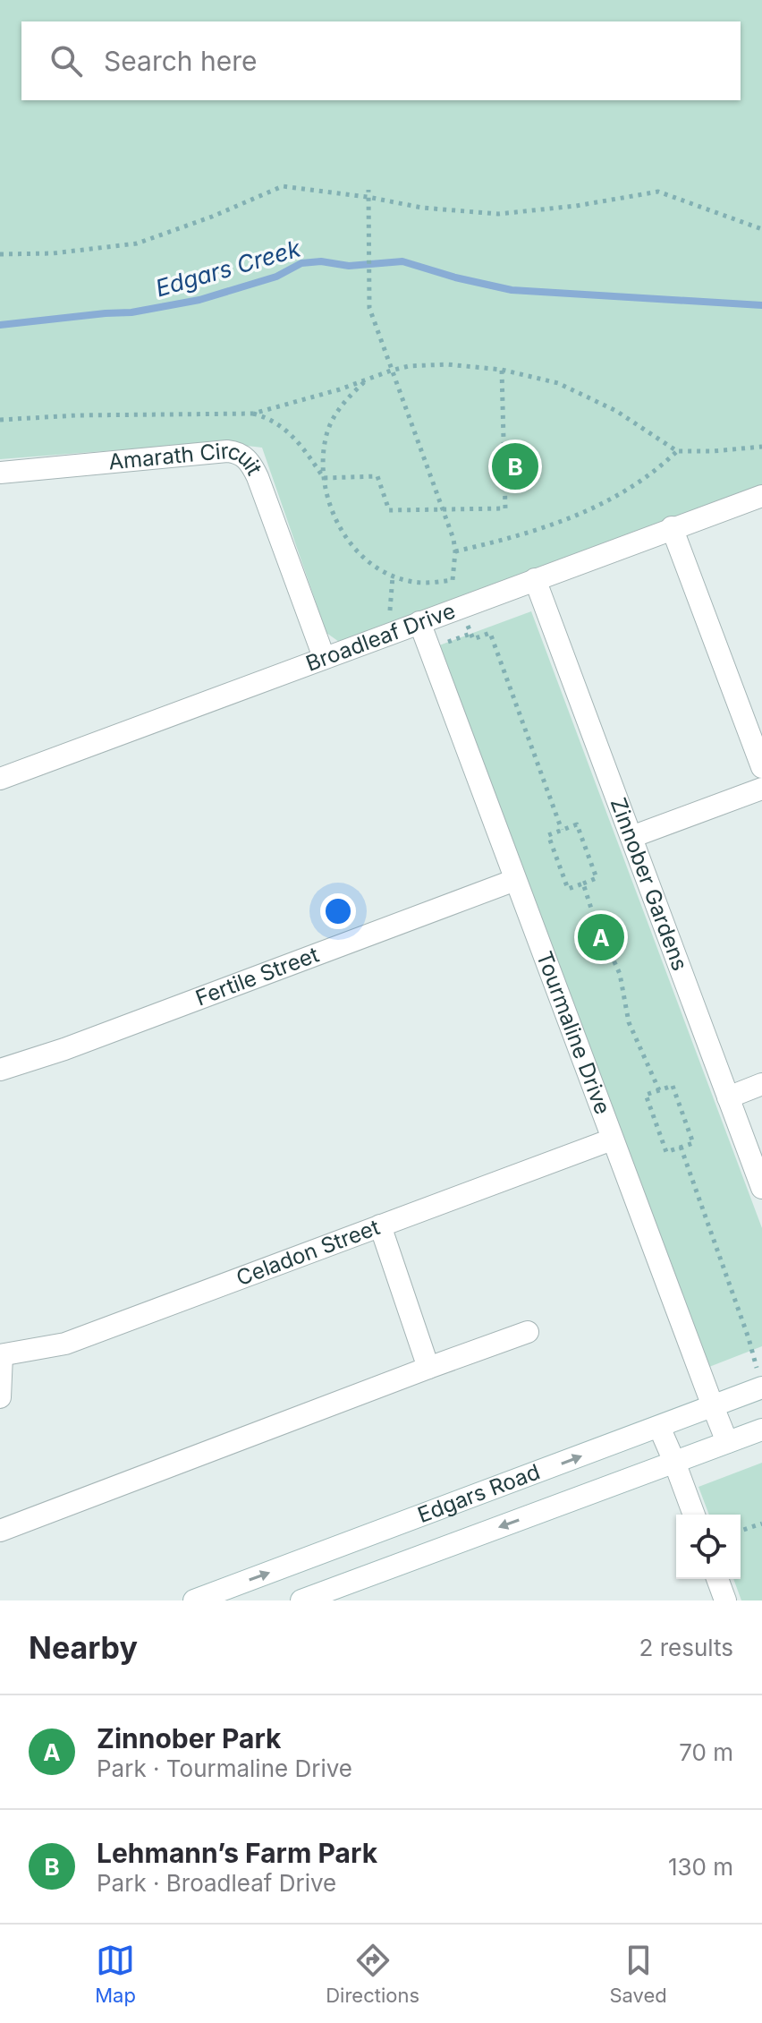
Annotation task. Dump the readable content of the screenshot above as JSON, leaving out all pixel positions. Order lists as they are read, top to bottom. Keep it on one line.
{"streets":{"street":["Amarath Circuit","Broadleaf Drive","Zinnober Gardens","Fertile Street","Tourmaline Drive","Celadon Street","Edgars Road"]},"crossings":[["Amarath Circuit","Broadleaf Drive"],["Broadleaf Drive","Zinnober Gardens"],["Broadleaf Drive","Tourmaline Drive"],["Fertile Street","Tourmaline Drive"],["Tourmaline Drive","Celadon Street"],["Tourmaline Drive","Edgars Road"]],"water":["Edgars Creek"],"page":{"search":"Search here","pins":["B","A"],"heading":["Nearby","2 results"],"list":[{"mark":"A","name":"Zinnober Park","note":"Park · Tourmaline Drive","value":"70 m"},{"mark":"B","name":"Lehmann’s Farm Park","note":"Park · Broadleaf Drive","value":"130 m"}],"nav":["Map","Directions","Saved"]}}
